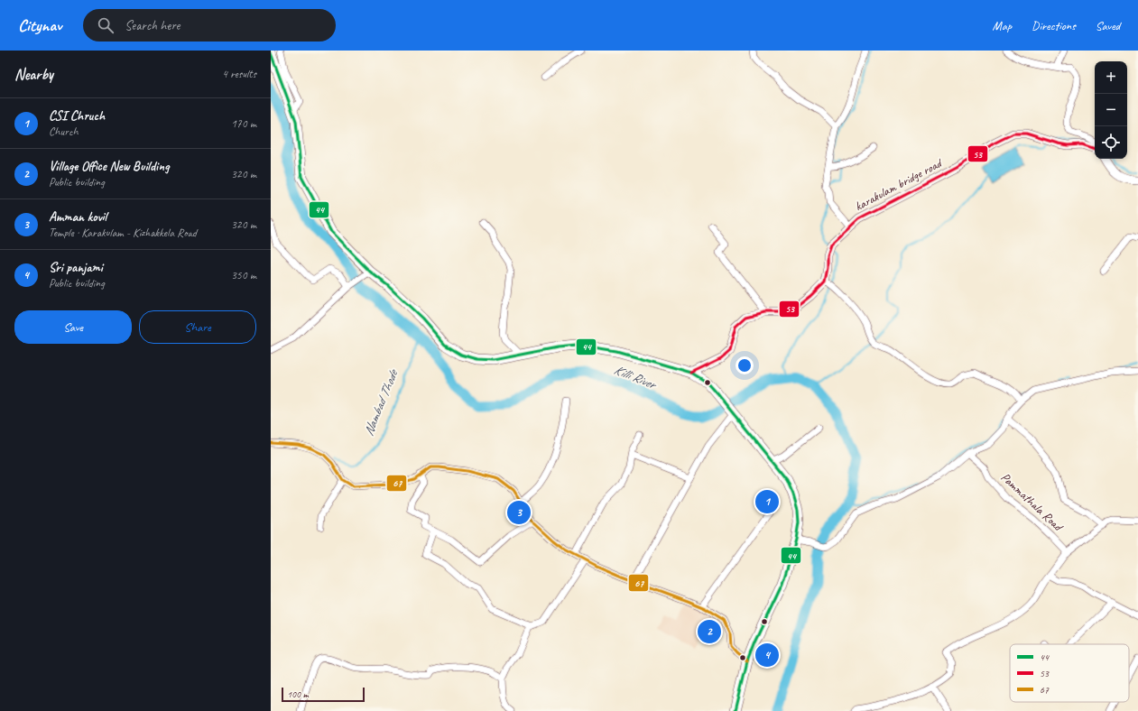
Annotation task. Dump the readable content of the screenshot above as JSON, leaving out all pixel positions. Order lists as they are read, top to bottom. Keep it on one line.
{"streets":{"main road":["karakulam bridge road"],"street":["Pammathala Road"]},"water":["Killi River","Nambad Thode"],"lines":["transit line 44","transit line 53","transit line 67"],"legend":["44","53","67"],"scale_bar":"100 m","page":{"header":"Citynav","search":"Search here","nav":["Map","Directions","Saved"],"heading":["Nearby","4 results"],"map_buttons":["+","−"],"list":[{"mark":"1","name":"CSI Chruch","note":"Church","value":"170 m"},{"mark":"2","name":"Village Office New Building","note":"Public building","value":"320 m"},{"mark":"3","name":"Amman kovil","note":"Temple · Karakulam - Kizhakkela Road","value":"320 m"},{"mark":"4","name":"Sri panjami","note":"Public building","value":"350 m"}],"buttons":["Save","Share"],"pins":["1","3","2","4"],"scale":"100 m"}}
